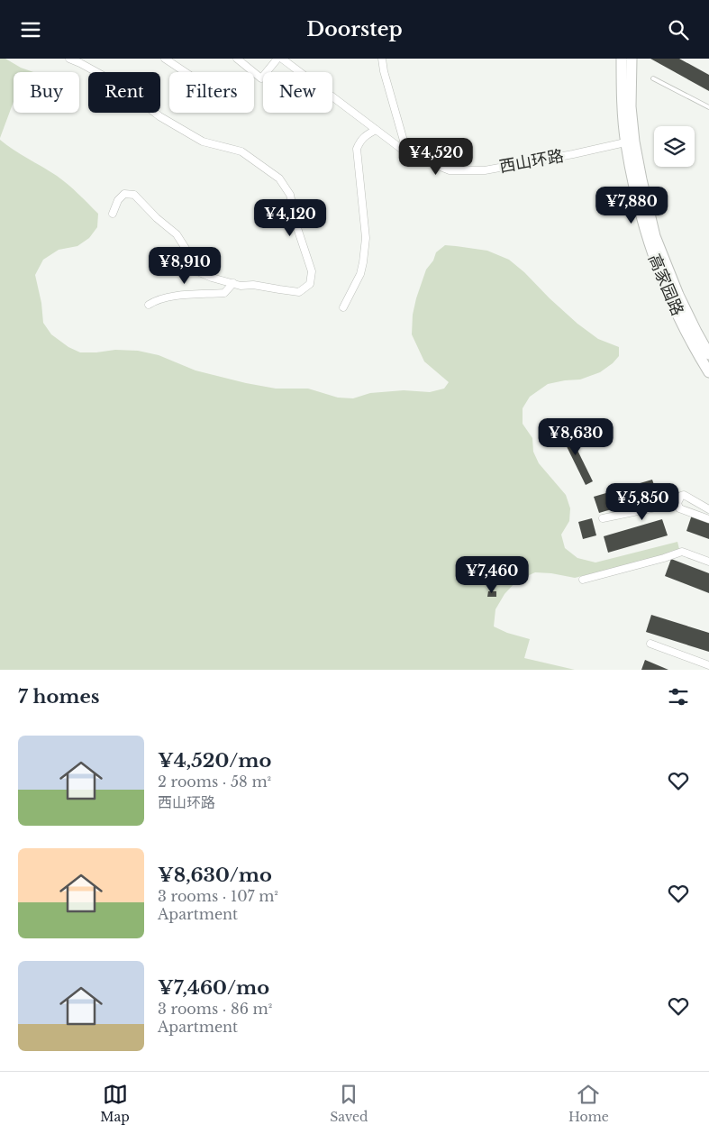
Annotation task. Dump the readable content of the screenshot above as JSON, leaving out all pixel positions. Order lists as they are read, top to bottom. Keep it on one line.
{"streets":{"main road":["高家园路"],"street":["西山环路"]},"crossings":[["西山环路","高家园路"]],"page":{"header":"Doorstep","chip":["Buy","Rent","Filters","New"],"price":["¥4,520","¥7,880","¥4,120","¥8,910","¥8,630","¥5,850","¥7,460"],"heading":"7 homes","list":[{"name":"¥4,520/mo","note":"2 rooms · 58 m² · 西山环路"},{"name":"¥8,630/mo","note":"3 rooms · 107 m² · Apartment"},{"name":"¥7,460/mo","note":"3 rooms · 86 m² · Apartment"}],"tabs":["Map","Saved","Home"]}}
